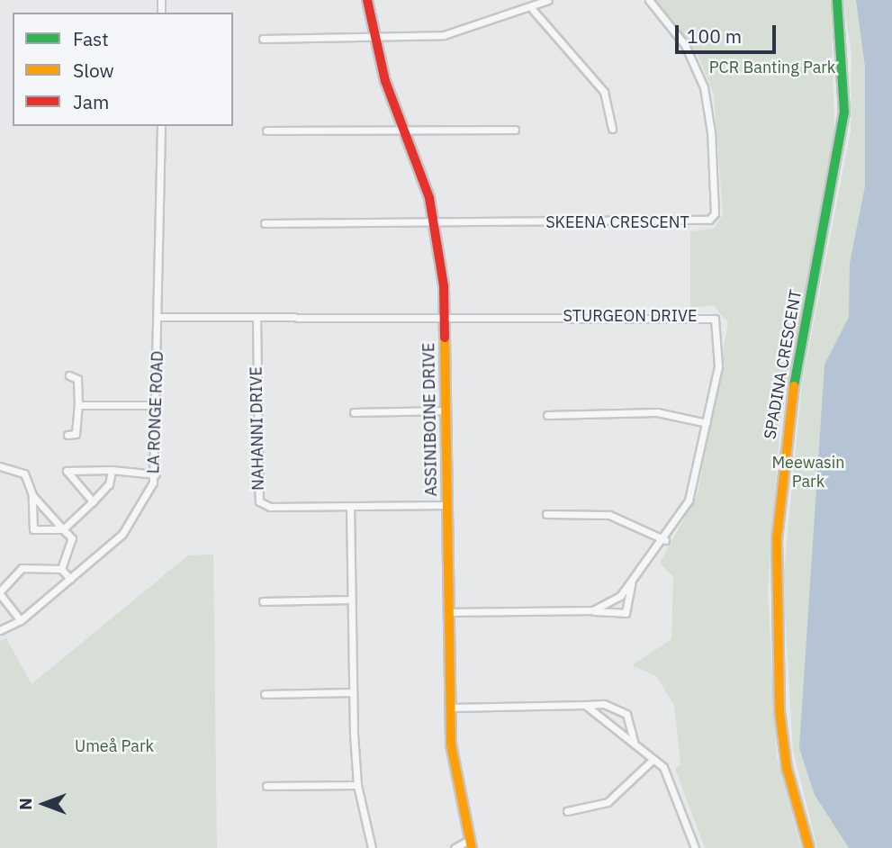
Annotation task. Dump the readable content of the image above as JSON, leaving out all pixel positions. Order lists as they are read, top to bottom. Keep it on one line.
{"streets":{"street":["SKEENA CRESCENT","STURGEON DRIVE","SPADINA CRESCENT","LA RONGE ROAD","ASSINIBOINE DRIVE","NAHANNI DRIVE"]},"crossings":[["SKEENA CRESCENT","ASSINIBOINE DRIVE"],["STURGEON DRIVE","ASSINIBOINE DRIVE"],["ASSINIBOINE DRIVE","NAHANNI DRIVE"]],"parks":["PCR Banting Park","Meewasin Park","Umeå Park"],"legend":["Fast","Slow","Jam"],"scale_bar":"100 m","north":"left"}
